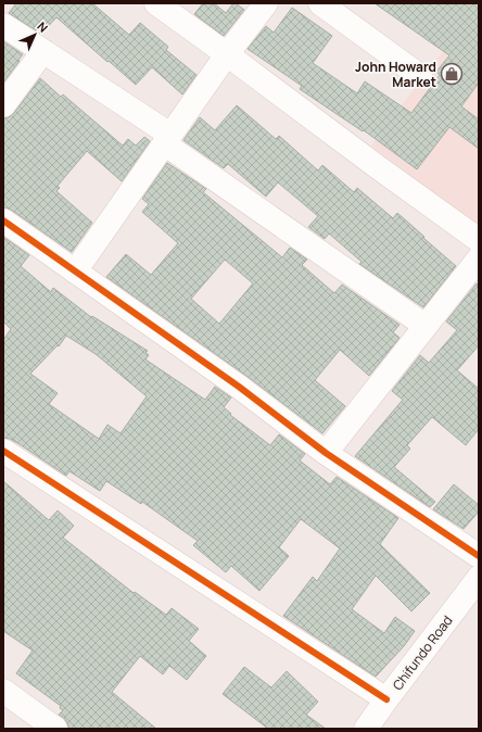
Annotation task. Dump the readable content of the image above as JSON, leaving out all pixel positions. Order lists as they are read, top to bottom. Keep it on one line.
{"streets":{"street":["Chifundo Road"]},"places":{"shop":["John Howard Market"]},"north":"top right"}
